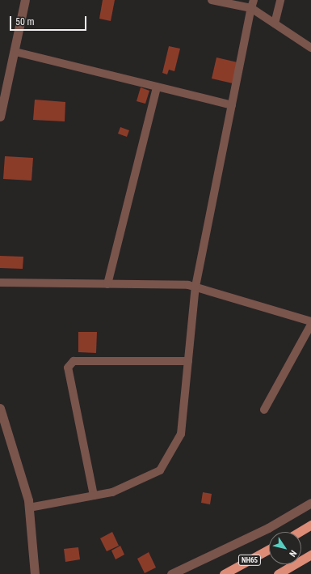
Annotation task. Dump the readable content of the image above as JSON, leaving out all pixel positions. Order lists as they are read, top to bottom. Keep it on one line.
{"streets":{"highway":["NH65"]},"scale_bar":"50 m","north":"bottom right"}
